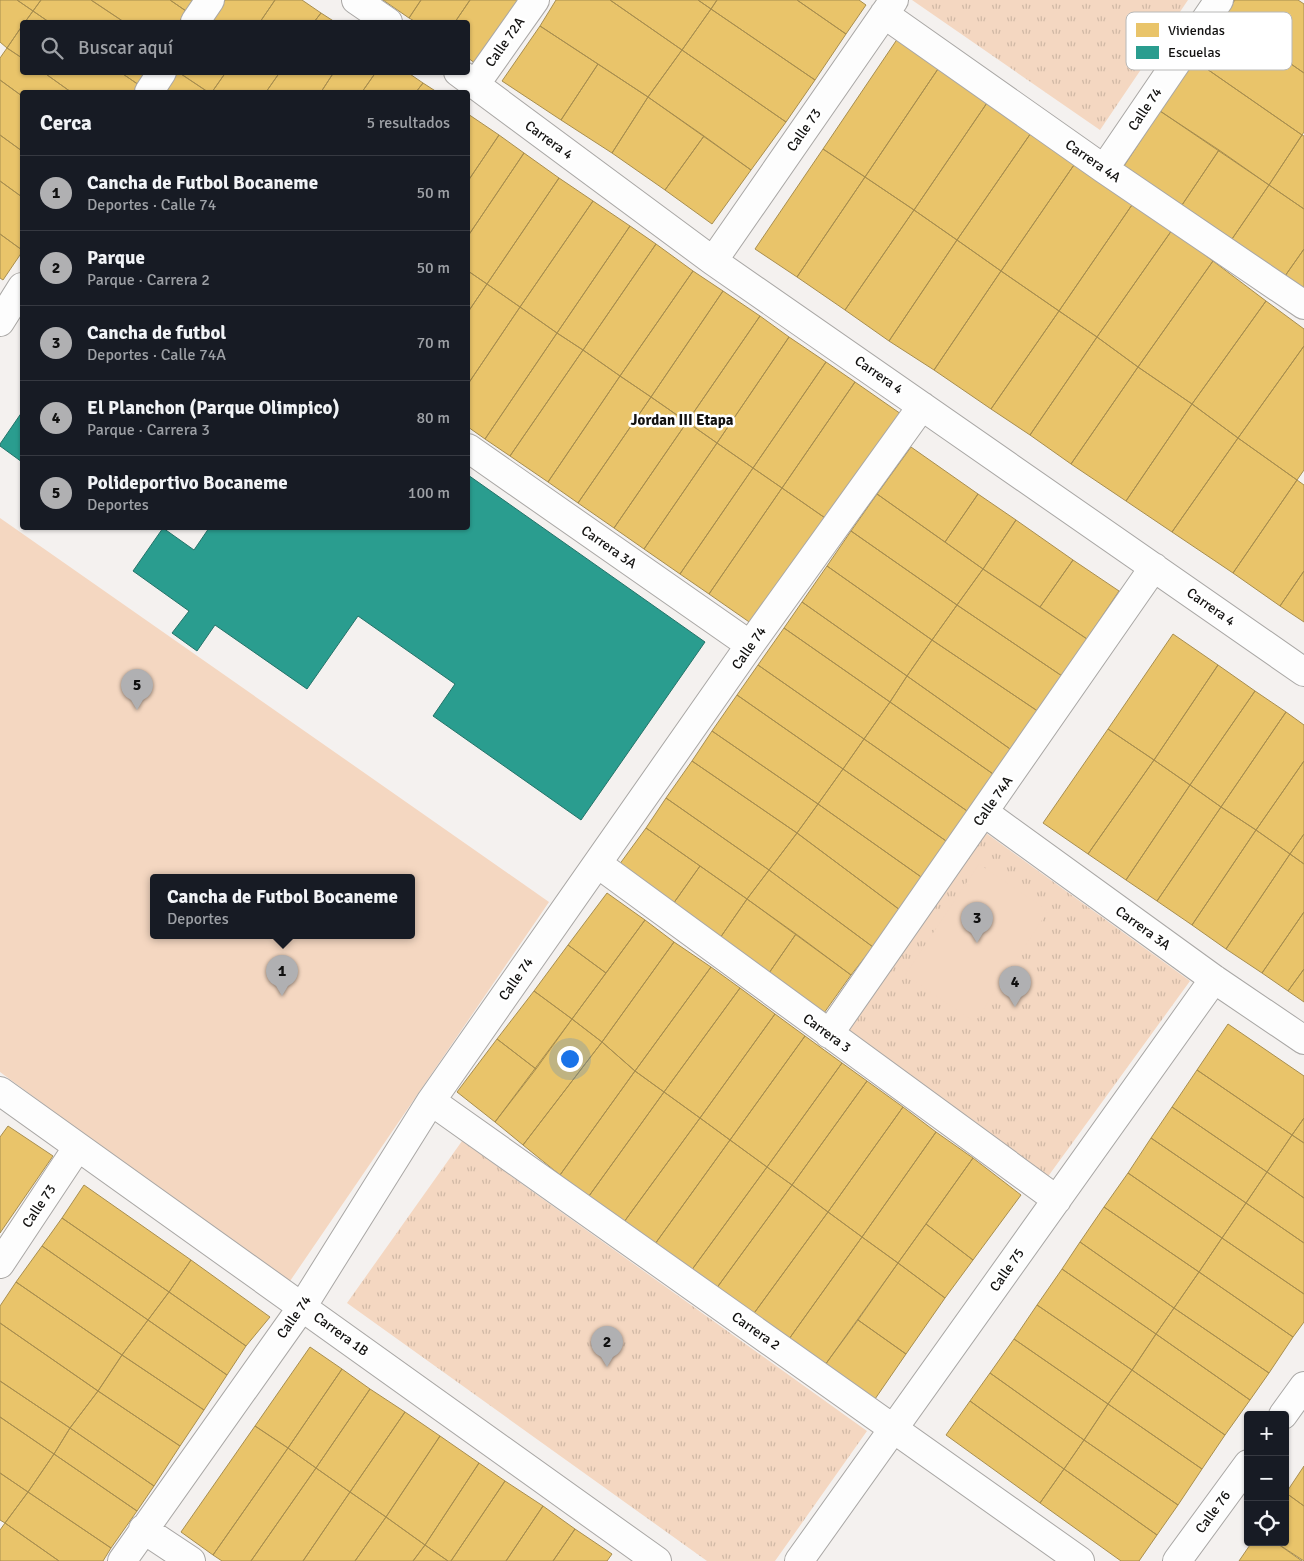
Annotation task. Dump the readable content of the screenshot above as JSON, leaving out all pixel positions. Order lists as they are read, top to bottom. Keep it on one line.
{"streets":{"street":["Calle 72A","Calle 74","Calle 73","Carrera 4","Carrera 4A","Carrera 3A","Calle 74A","Carrera 3","Calle 75","Carrera 2","Carrera 1B","Calle 76"]},"crossings":[["Calle 74","Carrera 4"],["Calle 74","Carrera 4A"],["Calle 74","Carrera 3A"],["Calle 74","Carrera 3"],["Calle 74","Carrera 2"],["Calle 74","Carrera 1B"],["Calle 73","Carrera 4"],["Calle 73","Carrera 4A"],["Calle 73","Carrera 1B"],["Carrera 4","Calle 74A"],["Carrera 3A","Calle 74A"],["Carrera 3A","Calle 75"],["Calle 74A","Carrera 3"],["Carrera 3","Calle 75"],["Calle 75","Carrera 2"]],"districts":["Jordan III Etapa"],"legend":["Viviendas","Escuelas"],"page":{"search":"Buscar aquí","heading":["Cerca","5 resultados"],"list":[{"mark":"1","name":"Cancha de Futbol Bocaneme","note":"Deportes · Calle 74","value":"50 m"},{"mark":"2","name":"Parque","note":"Parque · Carrera 2","value":"50 m"},{"mark":"3","name":"Cancha de futbol","note":"Deportes · Calle 74A","value":"70 m"},{"mark":"4","name":"El Planchon (Parque Olimpico)","note":"Parque · Carrera 3","value":"80 m"},{"mark":"5","name":"Polideportivo Bocaneme","note":"Deportes","value":"100 m"}],"pins":["5","3","1","4","2"],"popup":["Cancha de Futbol Bocaneme","Deportes"],"map_buttons":["+","−"]}}
